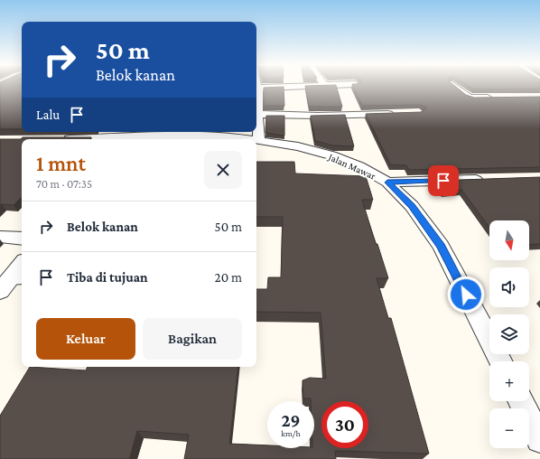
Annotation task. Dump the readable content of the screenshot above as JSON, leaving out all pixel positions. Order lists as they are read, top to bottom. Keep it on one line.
{"streets":{"street":["Jalan Mawar"]},"north":"bottom","page":{"turn":["50 m","Belok kanan"],"then":"Lalu","heading":["1 mnt","70 m · 07:35"],"list":[{"name":"Belok kanan","value":"50 m"},{"name":"Tiba di tujuan","value":"20 m"}],"map_buttons":["+","−"],"buttons":["Keluar","Bagikan"],"speed":"29 km/h","limit":"30"}}
